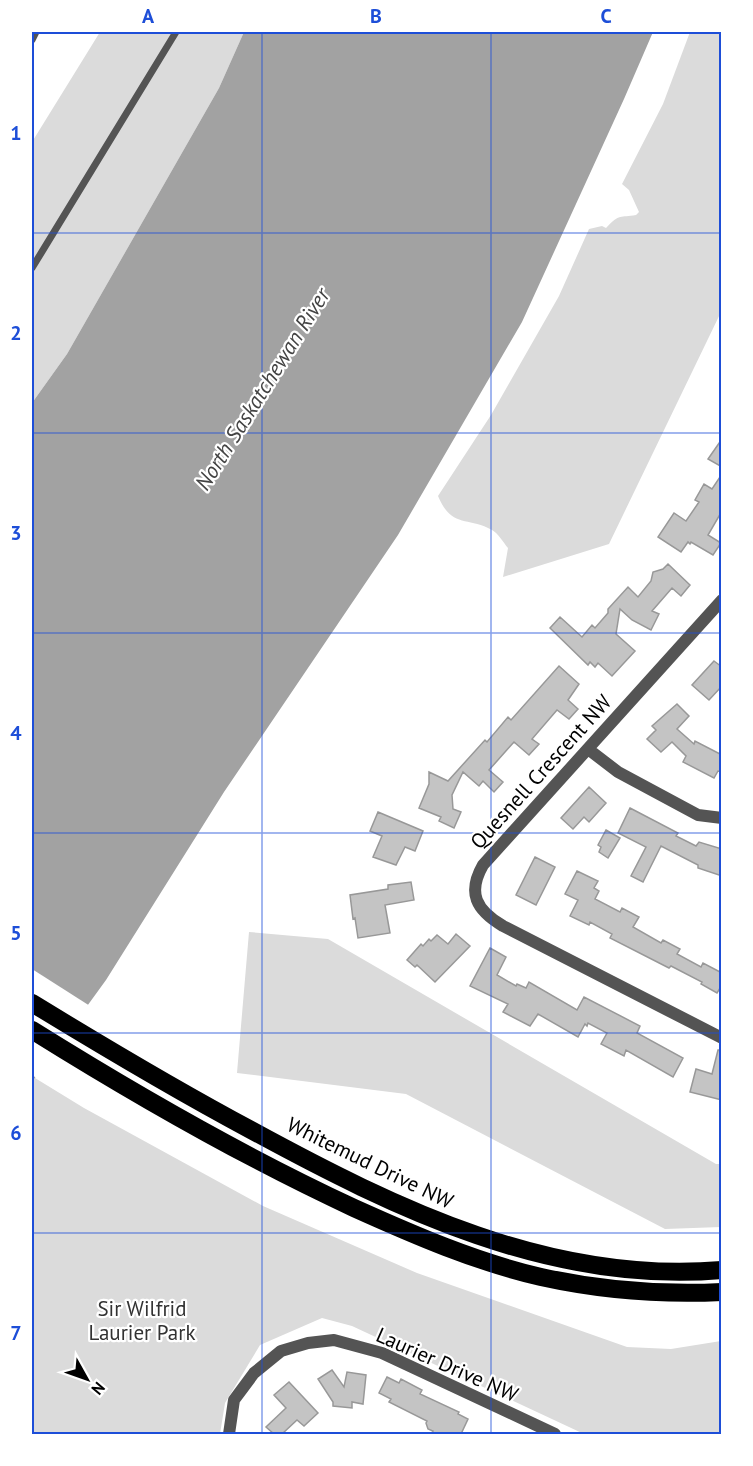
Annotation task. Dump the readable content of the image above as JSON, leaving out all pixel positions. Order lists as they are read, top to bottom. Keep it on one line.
{"streets":{"highway":["Whitemud Drive NW"],"street":["Quesnell Crescent NW","Laurier Drive NW"]},"water":["North Saskatchewan River"],"parks":["Sir Wilfrid Laurier Park"],"north":"bottom right","grid":{"columns":["A","B","C"],"rows":["1","2","3","4","5","6","7"]}}
